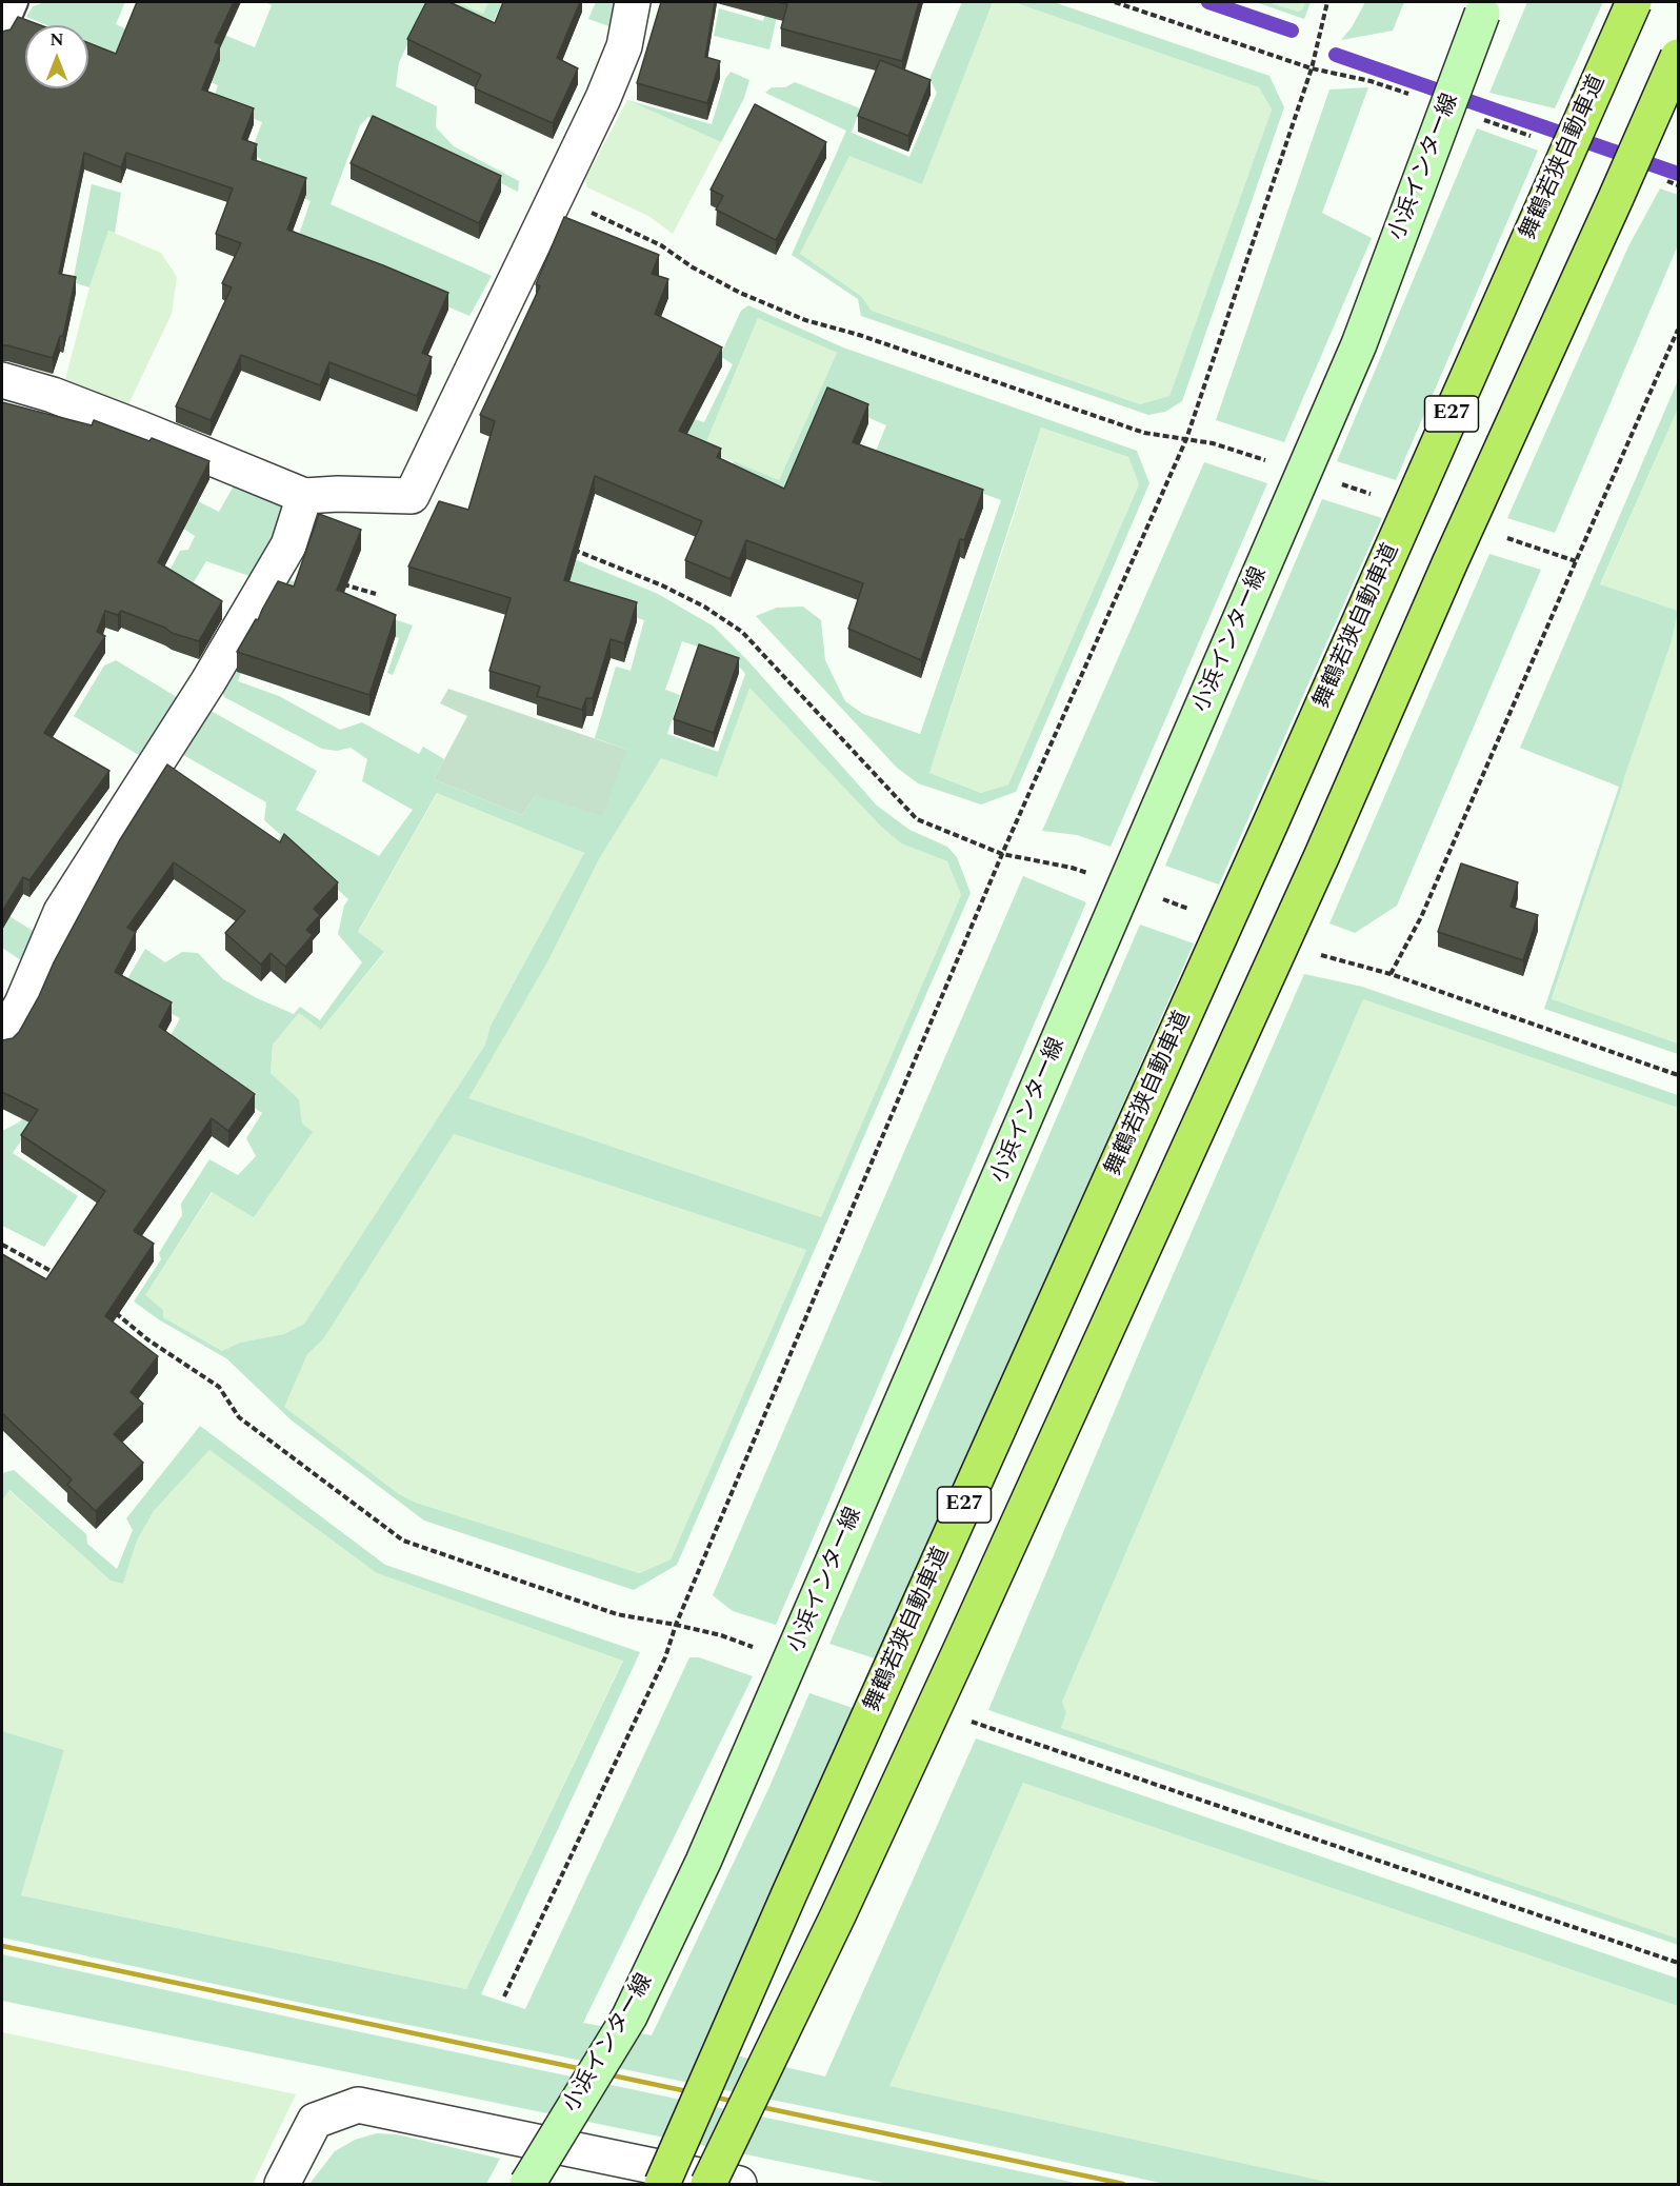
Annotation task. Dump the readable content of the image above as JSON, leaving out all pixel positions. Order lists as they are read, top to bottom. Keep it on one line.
{"streets":{"highway":["舞鶴若狭自動車道","E27"],"main road":["小浜インター線"]},"north":"top"}
